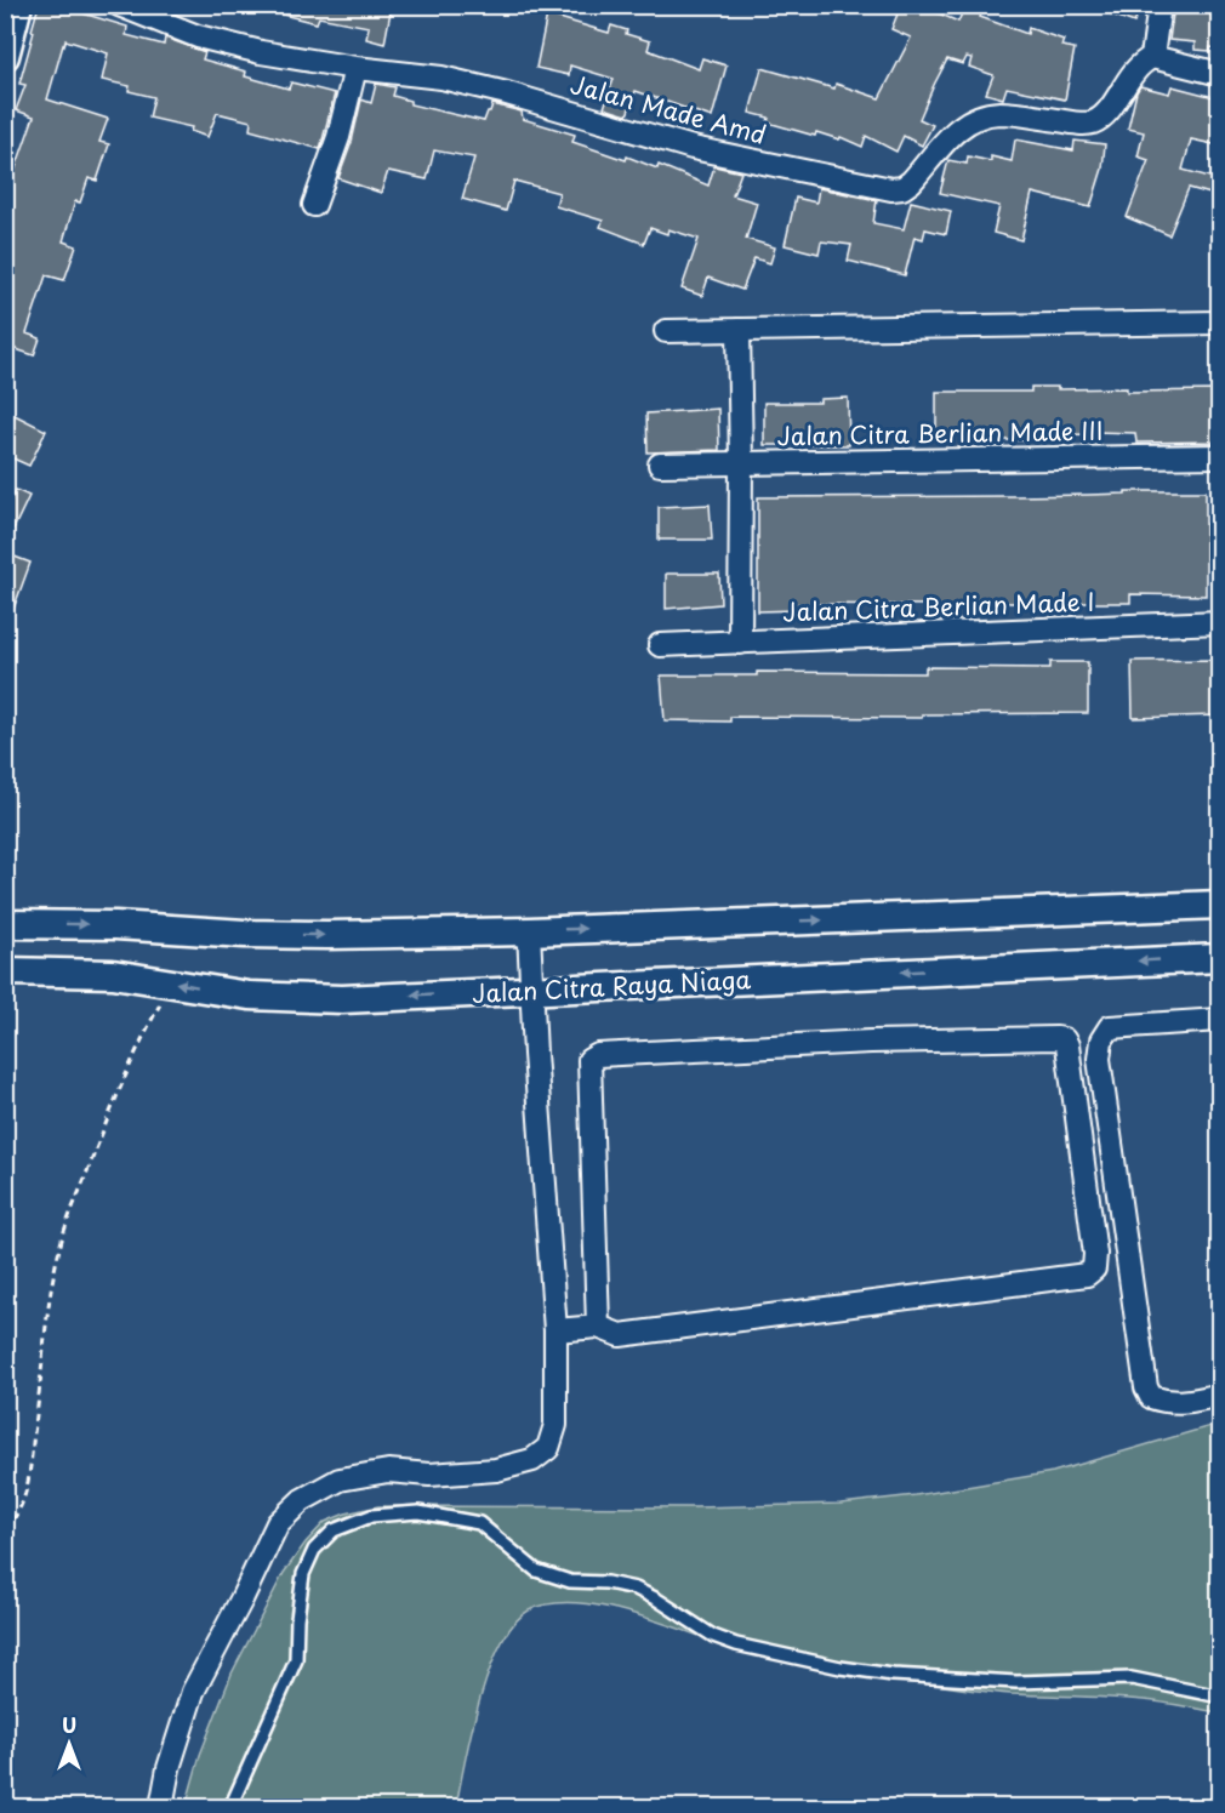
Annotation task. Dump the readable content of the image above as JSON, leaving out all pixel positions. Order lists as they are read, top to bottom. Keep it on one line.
{"streets":{"street":["Jalan Made Amd","Jalan Citra Berlian Made III","Jalan Citra Berlian Made I","Jalan Citra Raya Niaga"]},"north":"top"}
